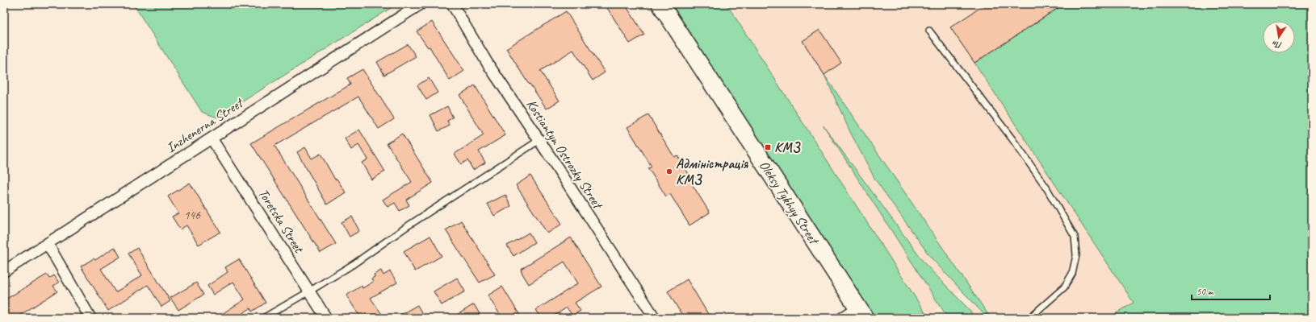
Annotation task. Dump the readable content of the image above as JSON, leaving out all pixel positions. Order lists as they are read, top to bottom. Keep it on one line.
{"streets":{"main road":["Oleksy Tykhyy Street"],"street":["Inzhenerna Street","Kostiantyn Ostrozky Street","Toretska Street"]},"crossings":[["Inzhenerna Street","Toretska Street"]],"places":{"transit":["КМЗ"],"other":["Адміністрація КМЗ"]},"house_numbers":["146"],"scale_bar":"50 m","north":"bottom"}
